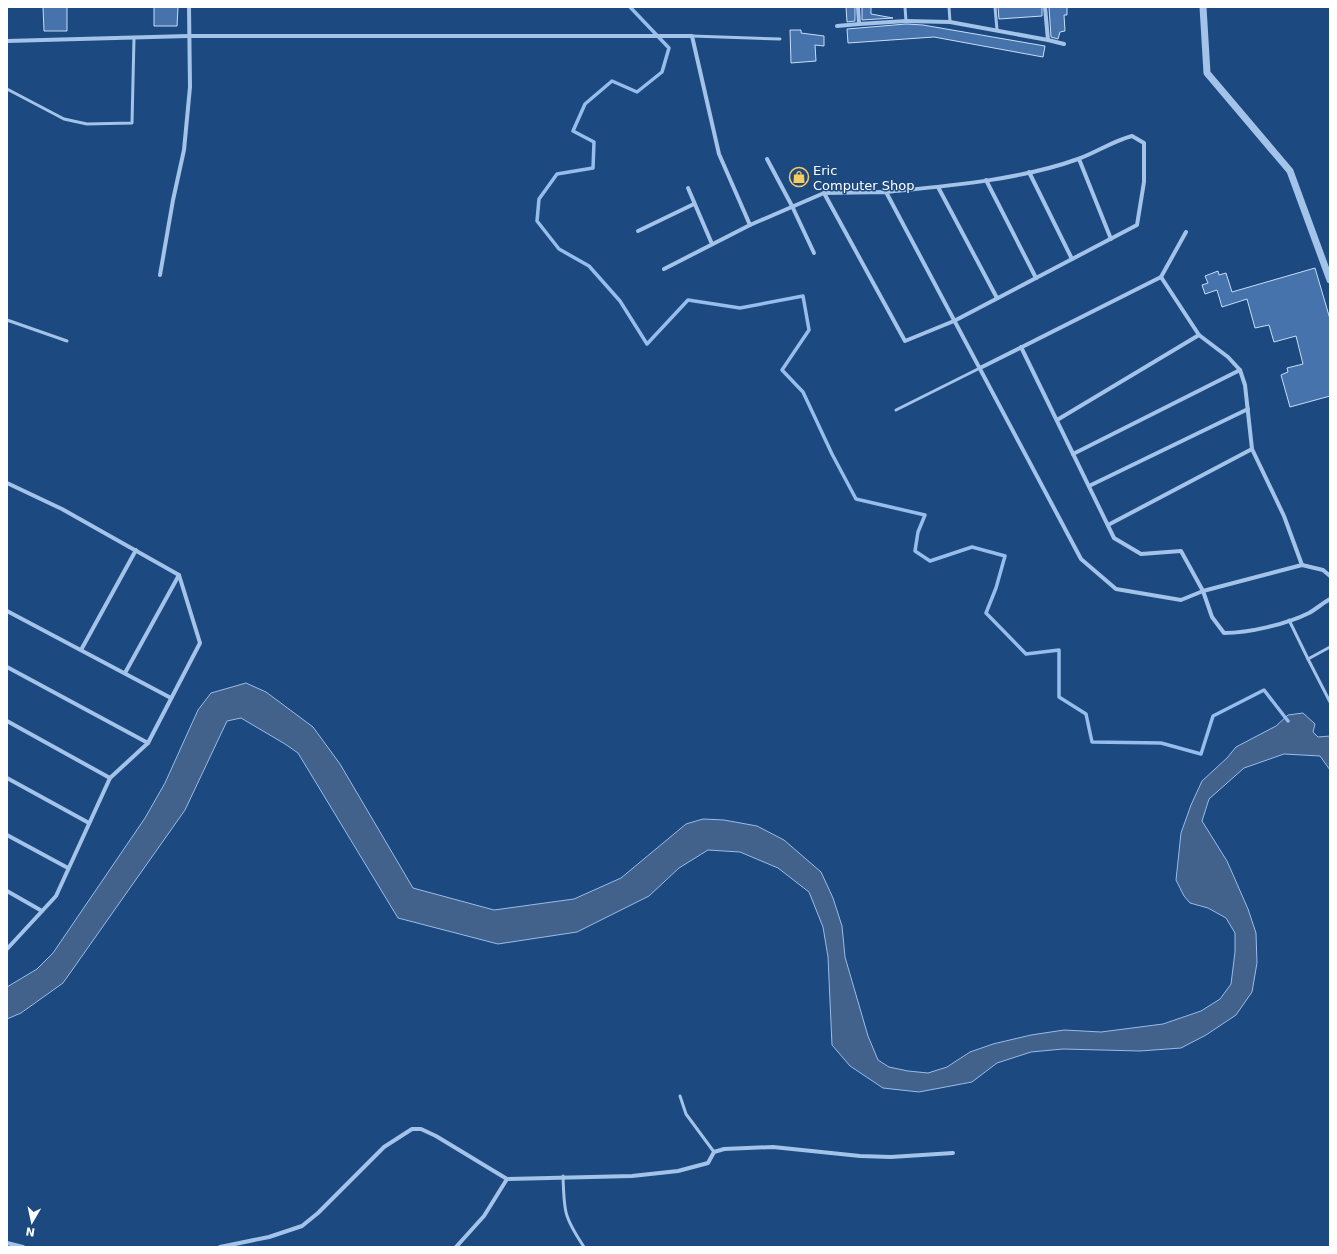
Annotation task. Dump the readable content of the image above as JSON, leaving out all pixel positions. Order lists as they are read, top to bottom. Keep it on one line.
{"places":{"shop":["Eric Computer Shop"]},"north":"bottom"}
